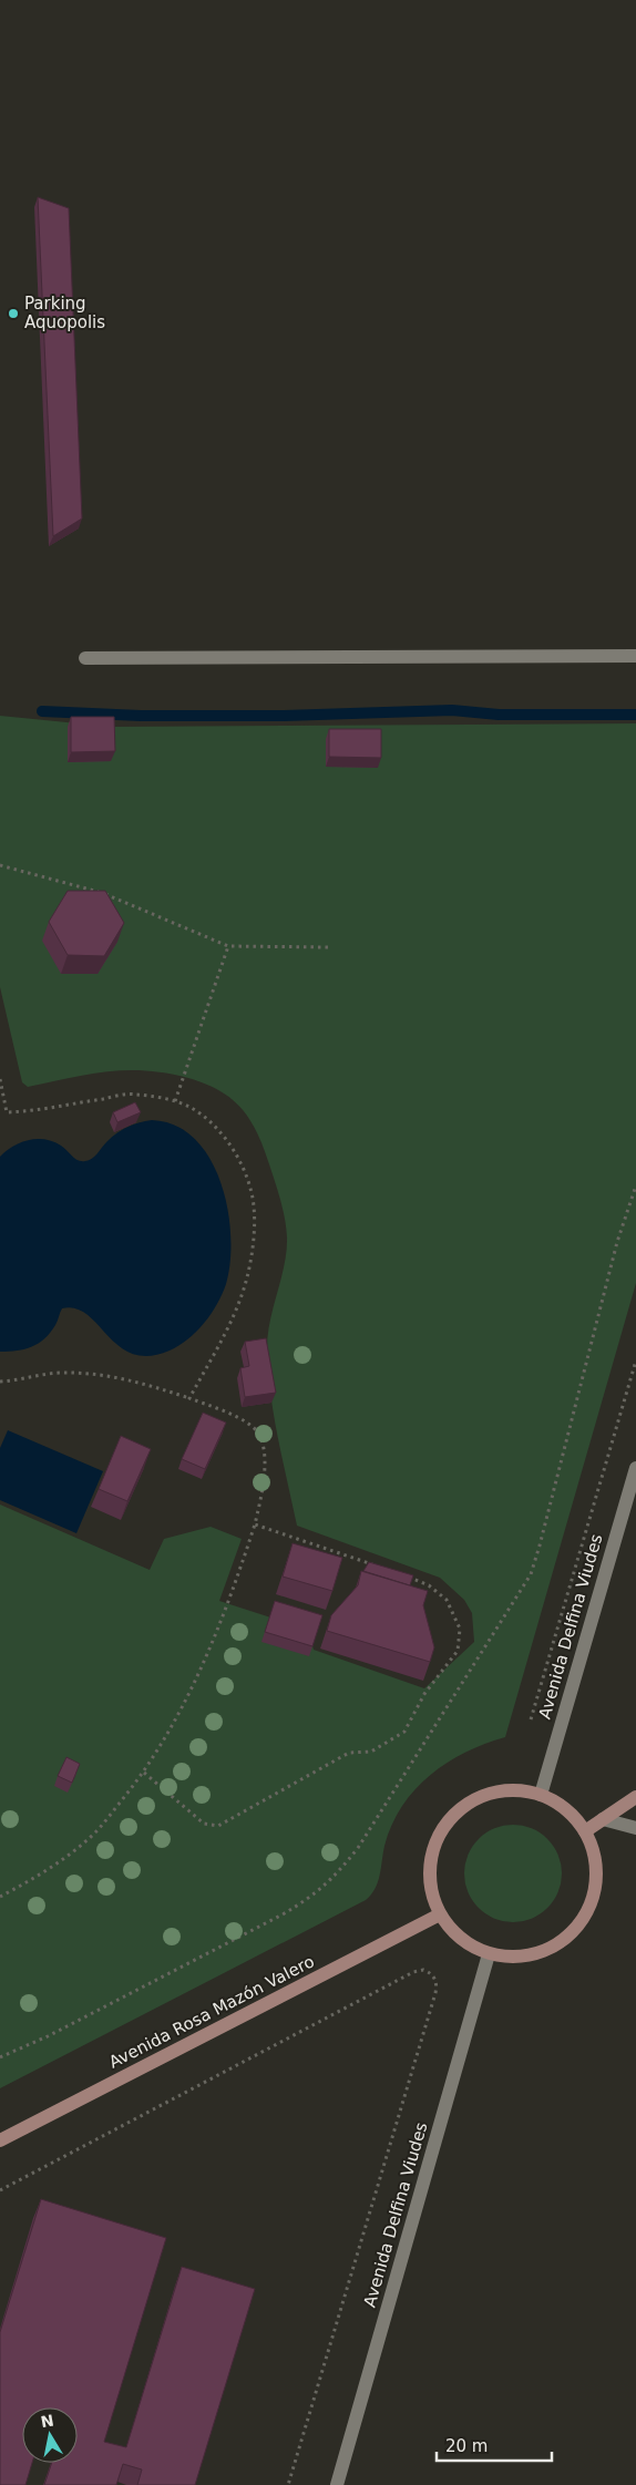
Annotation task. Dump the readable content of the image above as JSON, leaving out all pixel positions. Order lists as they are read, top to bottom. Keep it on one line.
{"streets":{"main road":["Avenida Rosa Mazón Valero"],"street":["Avenida Delfina Viudes"]},"crossings":[["Avenida Delfina Viudes","Avenida Rosa Mazón Valero"]],"places":["Parking Aquopolis"],"scale_bar":"20 m","north":"top"}
